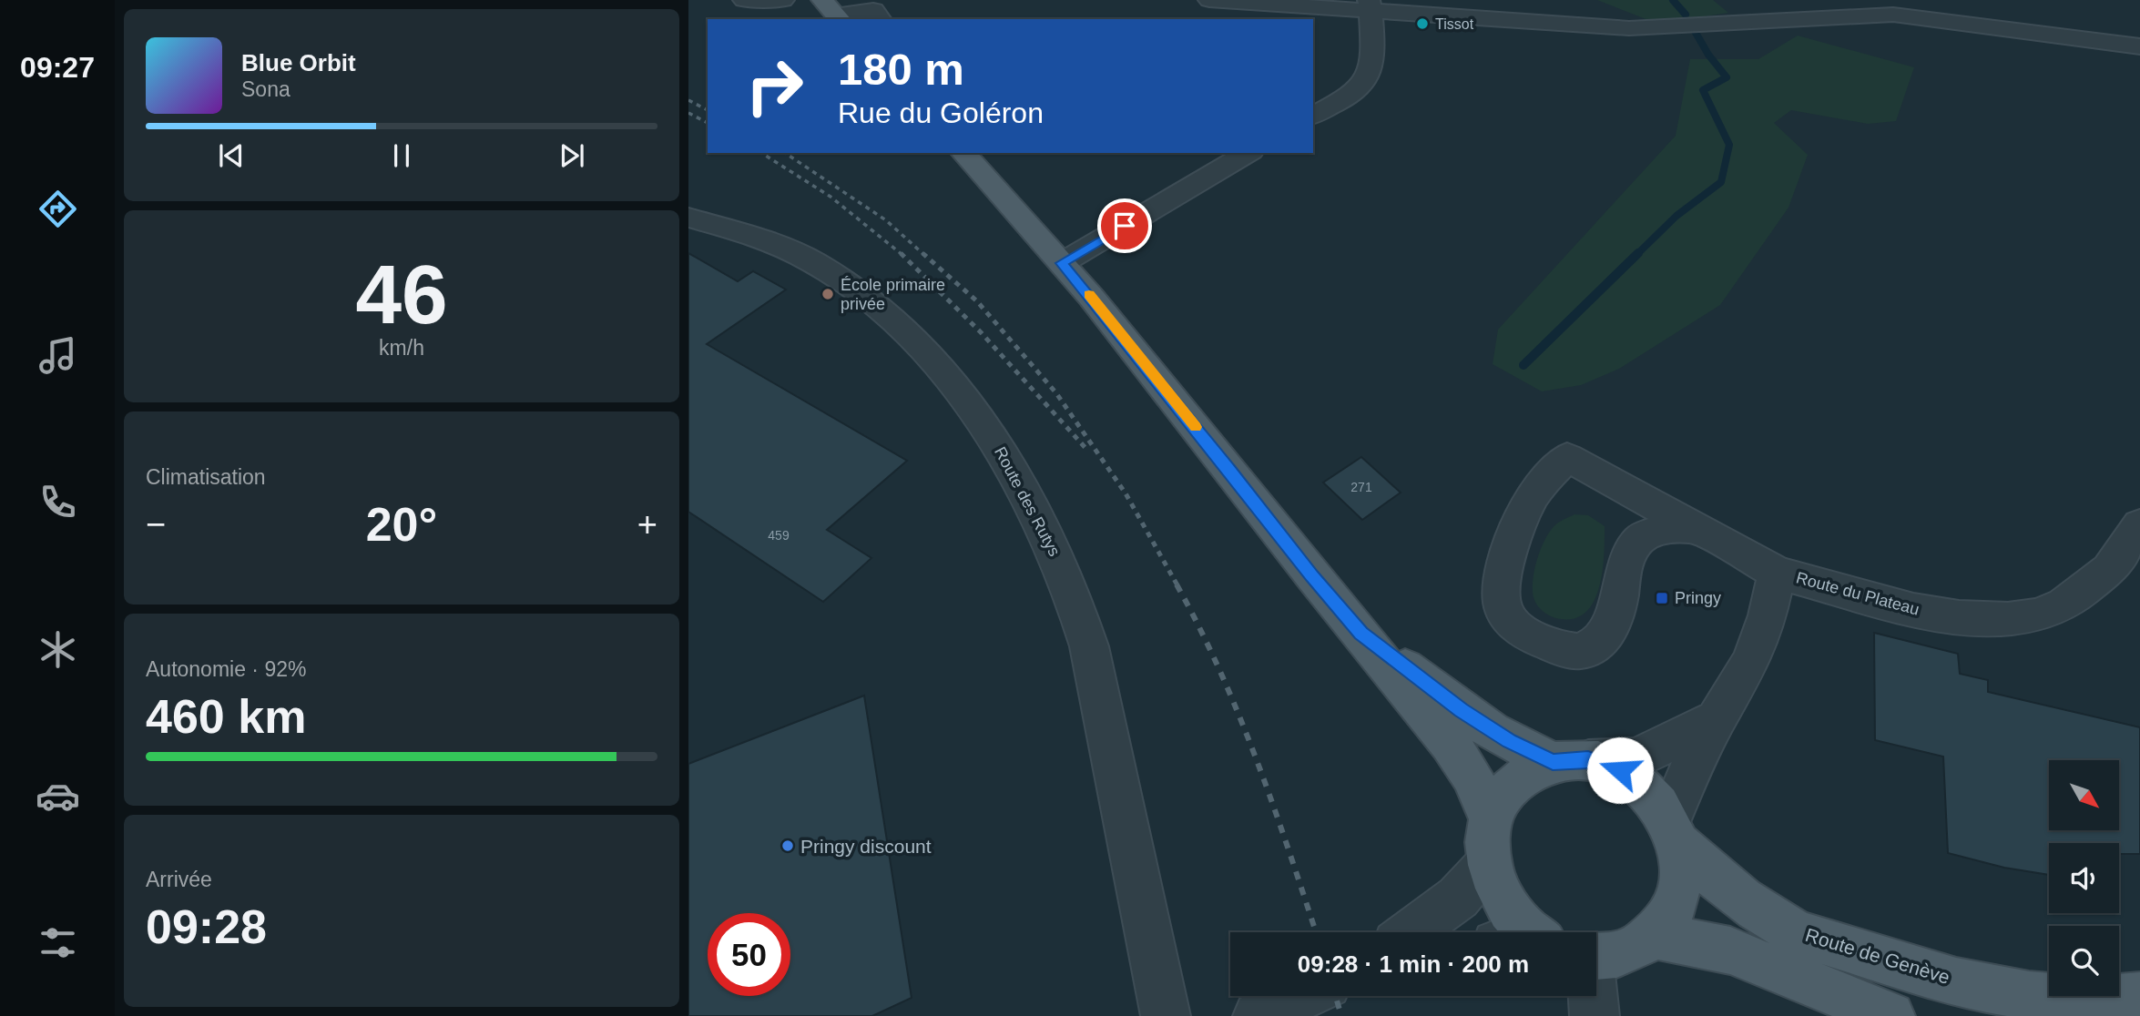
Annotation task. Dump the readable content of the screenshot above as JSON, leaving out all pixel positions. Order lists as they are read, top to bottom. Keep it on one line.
{"streets":{"main road":["Route de Genève"],"street":["Route des Rutys","Route du Plateau"]},"places":{"other":["Tissot","École primaire privée","Pringy discount"],"transit":["Pringy"]},"house_numbers":["271","459"],"north":"bottom right","page":{"tabs":"09:27","turn":["180 m","Rue du Goléron"],"song":["Blue Orbit","Sona"],"tile":[["46","km/h"],"Climatisation",["Autonomie · 92%","460 km"],["Arrivée","09:28"]],"heat":["−","20°","+"],"limit":"50","trip":"09:28 · 1 min · 200 m"}}
